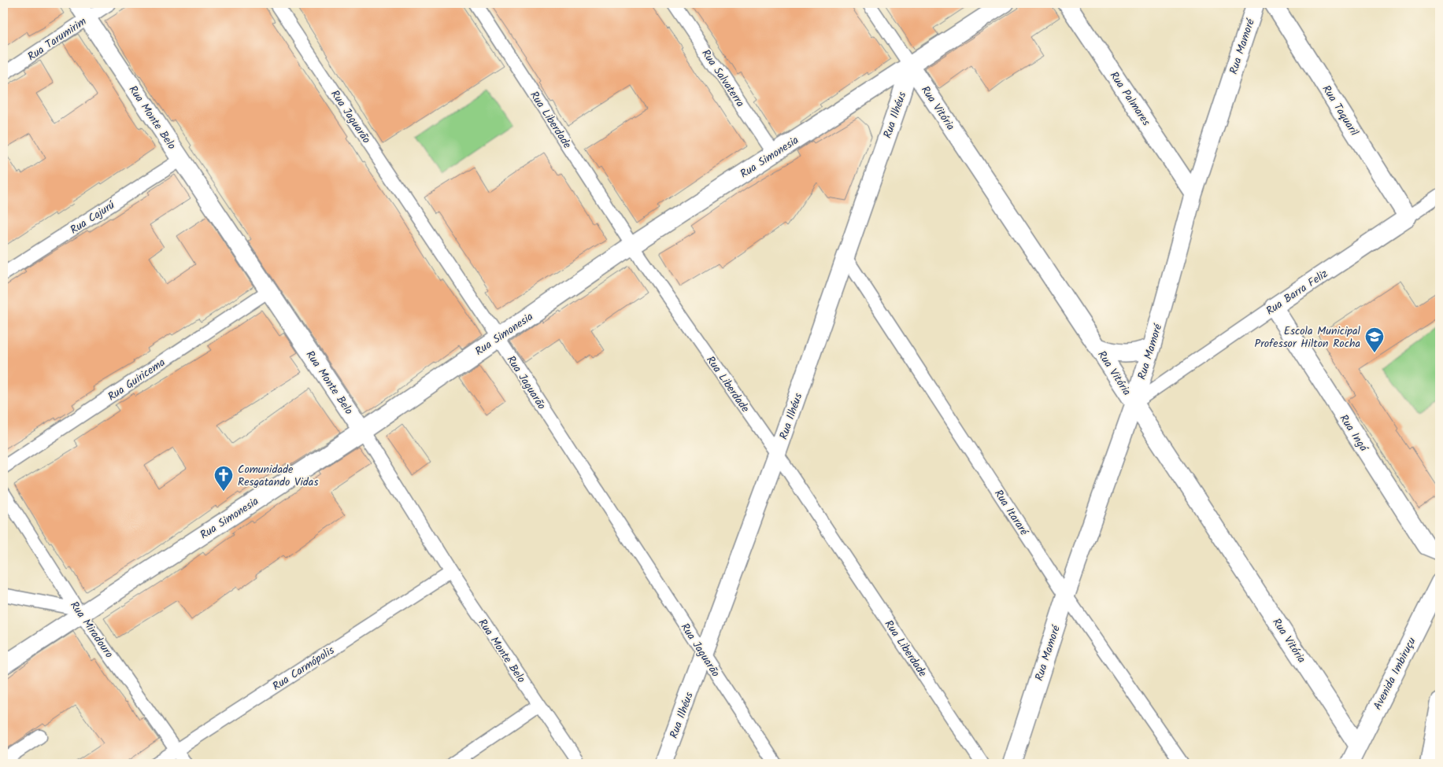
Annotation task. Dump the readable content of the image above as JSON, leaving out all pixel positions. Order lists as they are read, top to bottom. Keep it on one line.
{"streets":{"street":["Rua Tarumirim","Rua Mamoré","Rua Salvaterra","Rua Palmares","Rua Vitória","Rua Taquaril","Rua Ilhéus","Rua Jaguarão","Rua Monte Belo","Rua Liberdade","Rua Simonesia","Rua Cajurú","Rua Barra Feliz","Rua Guiricema","Rua Ingá","Rua Itararé","Rua Miradouro","Rua Carmópolis","Avenida Imbiruçu"]},"crossings":[["Rua Tarumirim","Rua Monte Belo"],["Rua Mamoré","Rua Palmares"],["Rua Mamoré","Rua Vitória"],["Rua Mamoré","Rua Barra Feliz"],["Rua Mamoré","Rua Itararé"],["Rua Salvaterra","Rua Simonesia"],["Rua Vitória","Rua Ilhéus"],["Rua Vitória","Rua Simonesia"],["Rua Vitória","Rua Barra Feliz"],["Rua Vitória","Avenida Imbiruçu"],["Rua Taquaril","Rua Barra Feliz"],["Rua Ilhéus","Rua Jaguarão"],["Rua Ilhéus","Rua Liberdade"],["Rua Ilhéus","Rua Simonesia"],["Rua Ilhéus","Rua Itararé"],["Rua Jaguarão","Rua Simonesia"],["Rua Monte Belo","Rua Simonesia"],["Rua Monte Belo","Rua Cajurú"],["Rua Monte Belo","Rua Guiricema"],["Rua Monte Belo","Rua Carmópolis"],["Rua Liberdade","Rua Simonesia"],["Rua Simonesia","Rua Miradouro"],["Rua Barra Feliz","Rua Ingá"],["Rua Miradouro","Rua Carmópolis"]],"places":{"school or university":["Escola Municipal Professor Hilton Rocha"],"church":["Comunidade Resgatando Vidas"]}}
